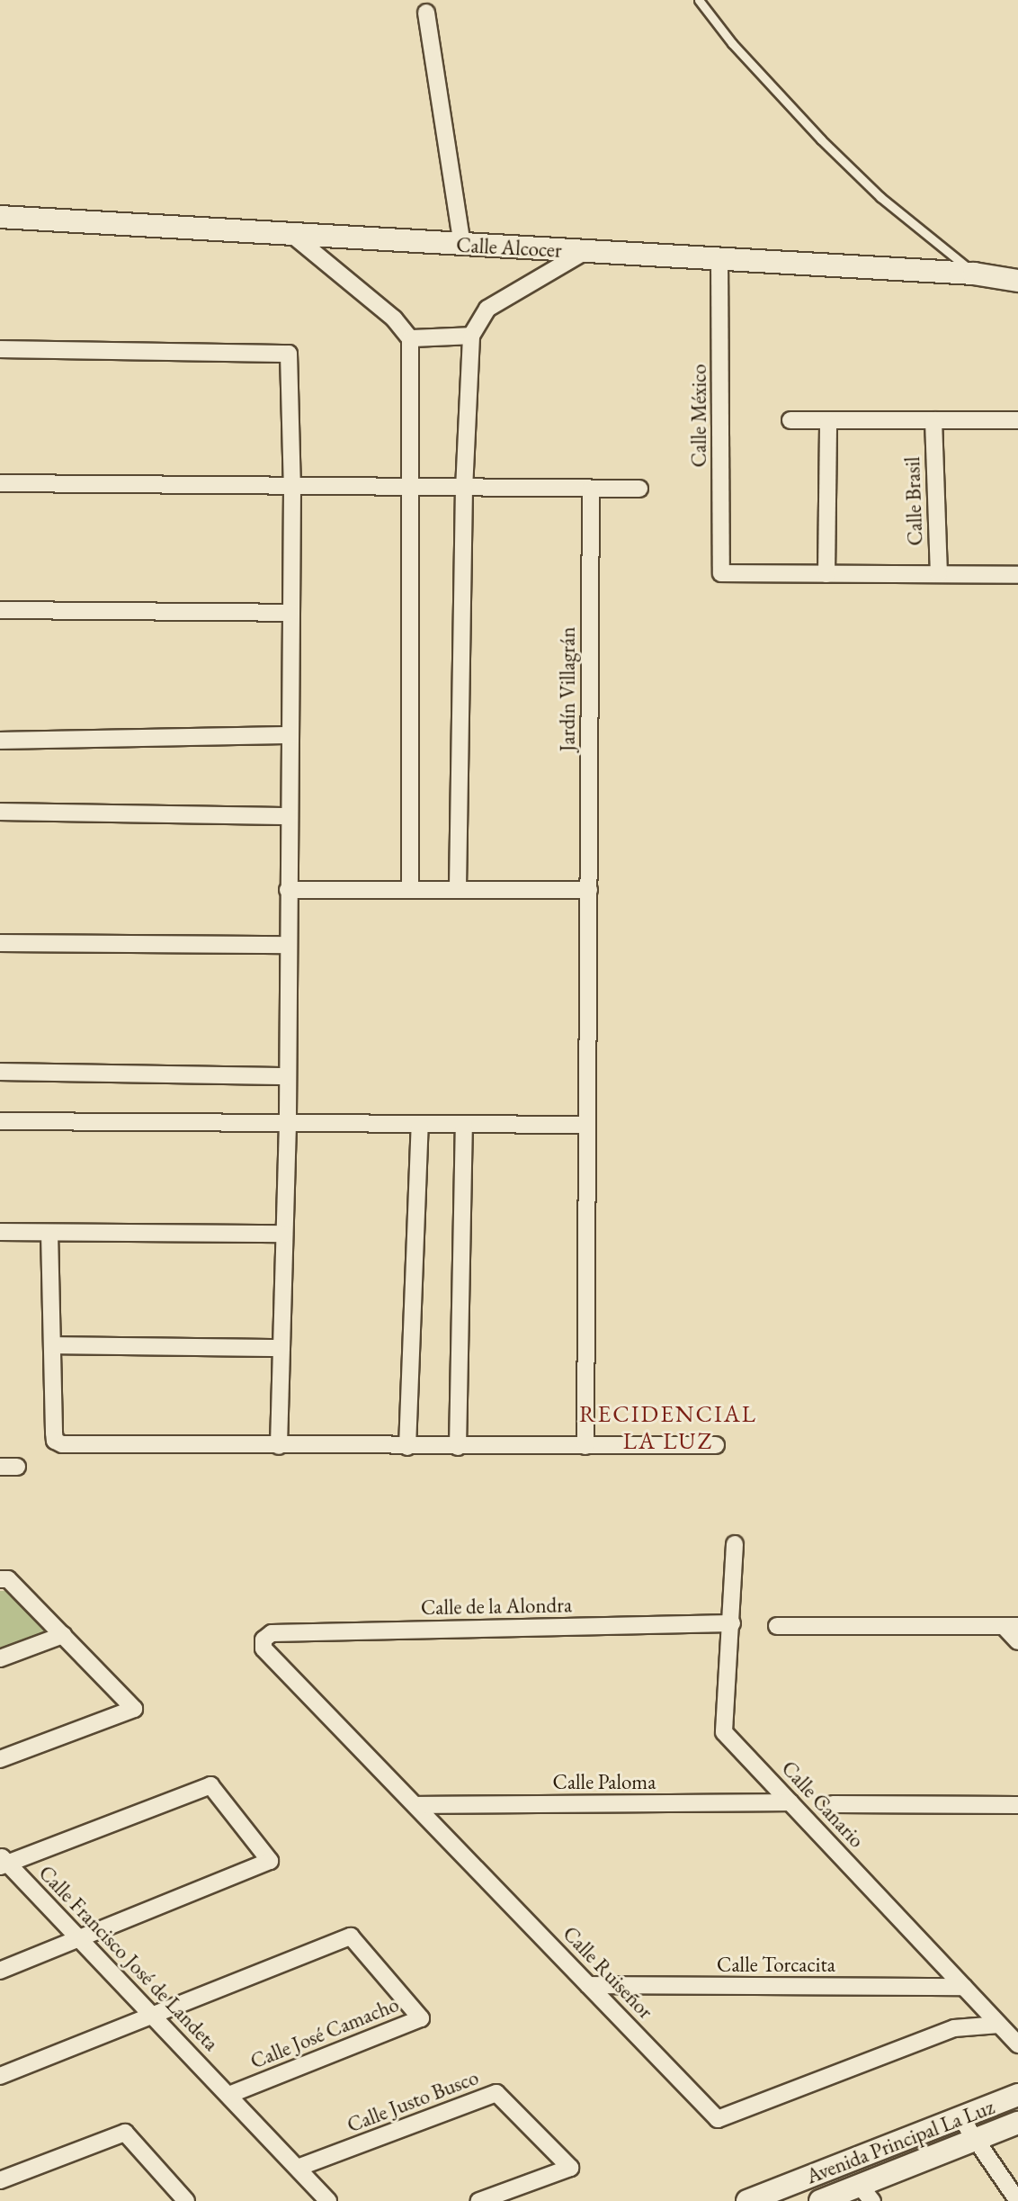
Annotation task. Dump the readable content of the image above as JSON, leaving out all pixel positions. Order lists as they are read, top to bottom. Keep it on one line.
{"streets":{"street":["Calle Alcocer","Calle México","Calle Brasil","Jardín Villagrán","Calle de la Alondra","Calle Paloma","Calle Canario","Calle Francisco José de Landeta","Calle Torcacita","Calle Ruiseñor","Calle José Camacho","Calle Justo Busco","Avenida Principal La Luz"]},"crossings":[["Calle Alcocer","Calle México"],["Calle México","Calle Brasil"],["Calle de la Alondra","Calle Canario"],["Calle de la Alondra","Calle Ruiseñor"],["Calle Paloma","Calle Canario"],["Calle Paloma","Calle Ruiseñor"],["Calle Canario","Calle Torcacita"],["Calle Canario","Calle Ruiseñor"],["Calle Francisco José de Landeta","Calle José Camacho"],["Calle Francisco José de Landeta","Calle Justo Busco"],["Calle Torcacita","Calle Ruiseñor"]],"districts":["RECIDENCIAL LA LUZ"]}
